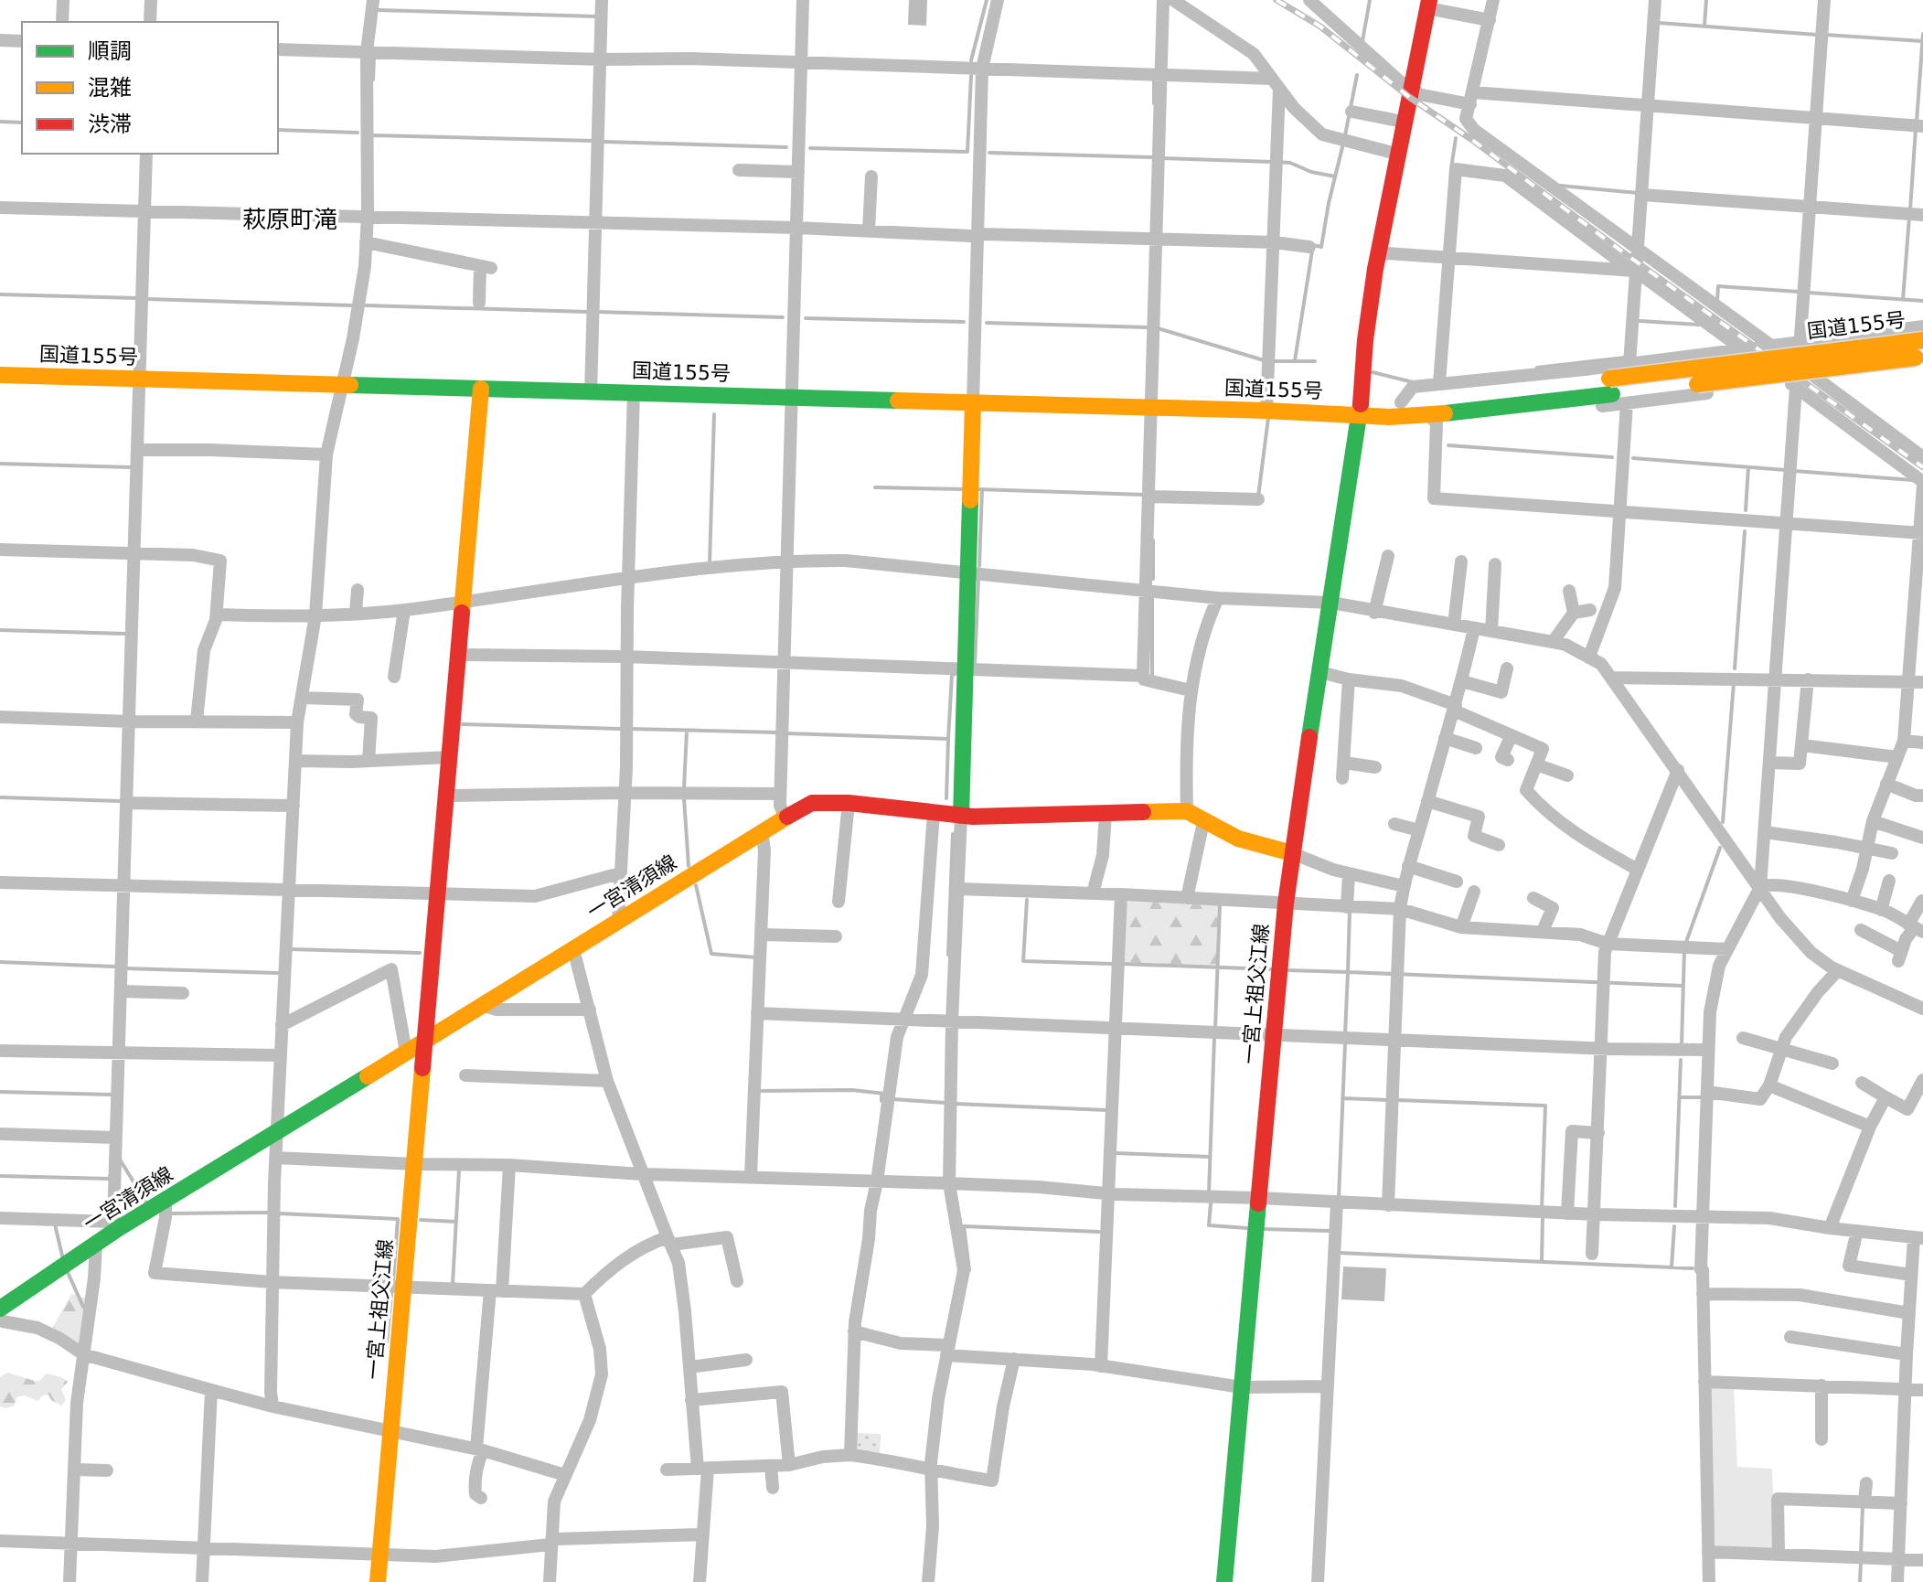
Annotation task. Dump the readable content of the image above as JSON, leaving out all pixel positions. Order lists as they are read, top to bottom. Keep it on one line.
{"streets":{"main road":["国道155号","一宮清須線","一宮上祖父江線"]},"crossings":[["国道155号","一宮上祖父江線"],["一宮清須線","一宮上祖父江線"]],"districts":["萩原町滝"],"legend":["順調","混雑","渋滞"]}
